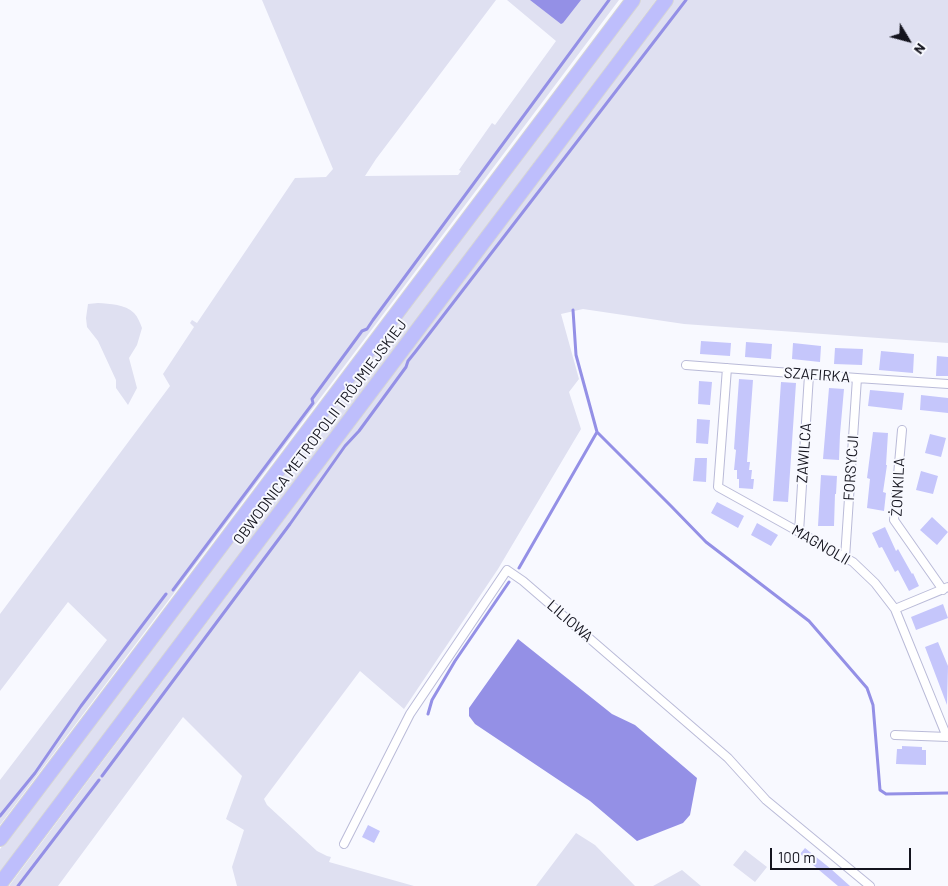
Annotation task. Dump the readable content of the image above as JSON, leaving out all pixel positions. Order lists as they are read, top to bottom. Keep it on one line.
{"streets":{"highway":["OBWODNICA METROPOLII TRÓJMIEJSKIEJ"],"street":["SZAFIRKA","ZAWILCA","FORSYCJI","ŻONKILA","MAGNOLII","LILIOWA"]},"crossings":[["SZAFIRKA","ZAWILCA"],["SZAFIRKA","FORSYCJI"],["SZAFIRKA","MAGNOLII"],["ZAWILCA","MAGNOLII"],["FORSYCJI","MAGNOLII"]],"scale_bar":"100 m","north":"bottom right"}
